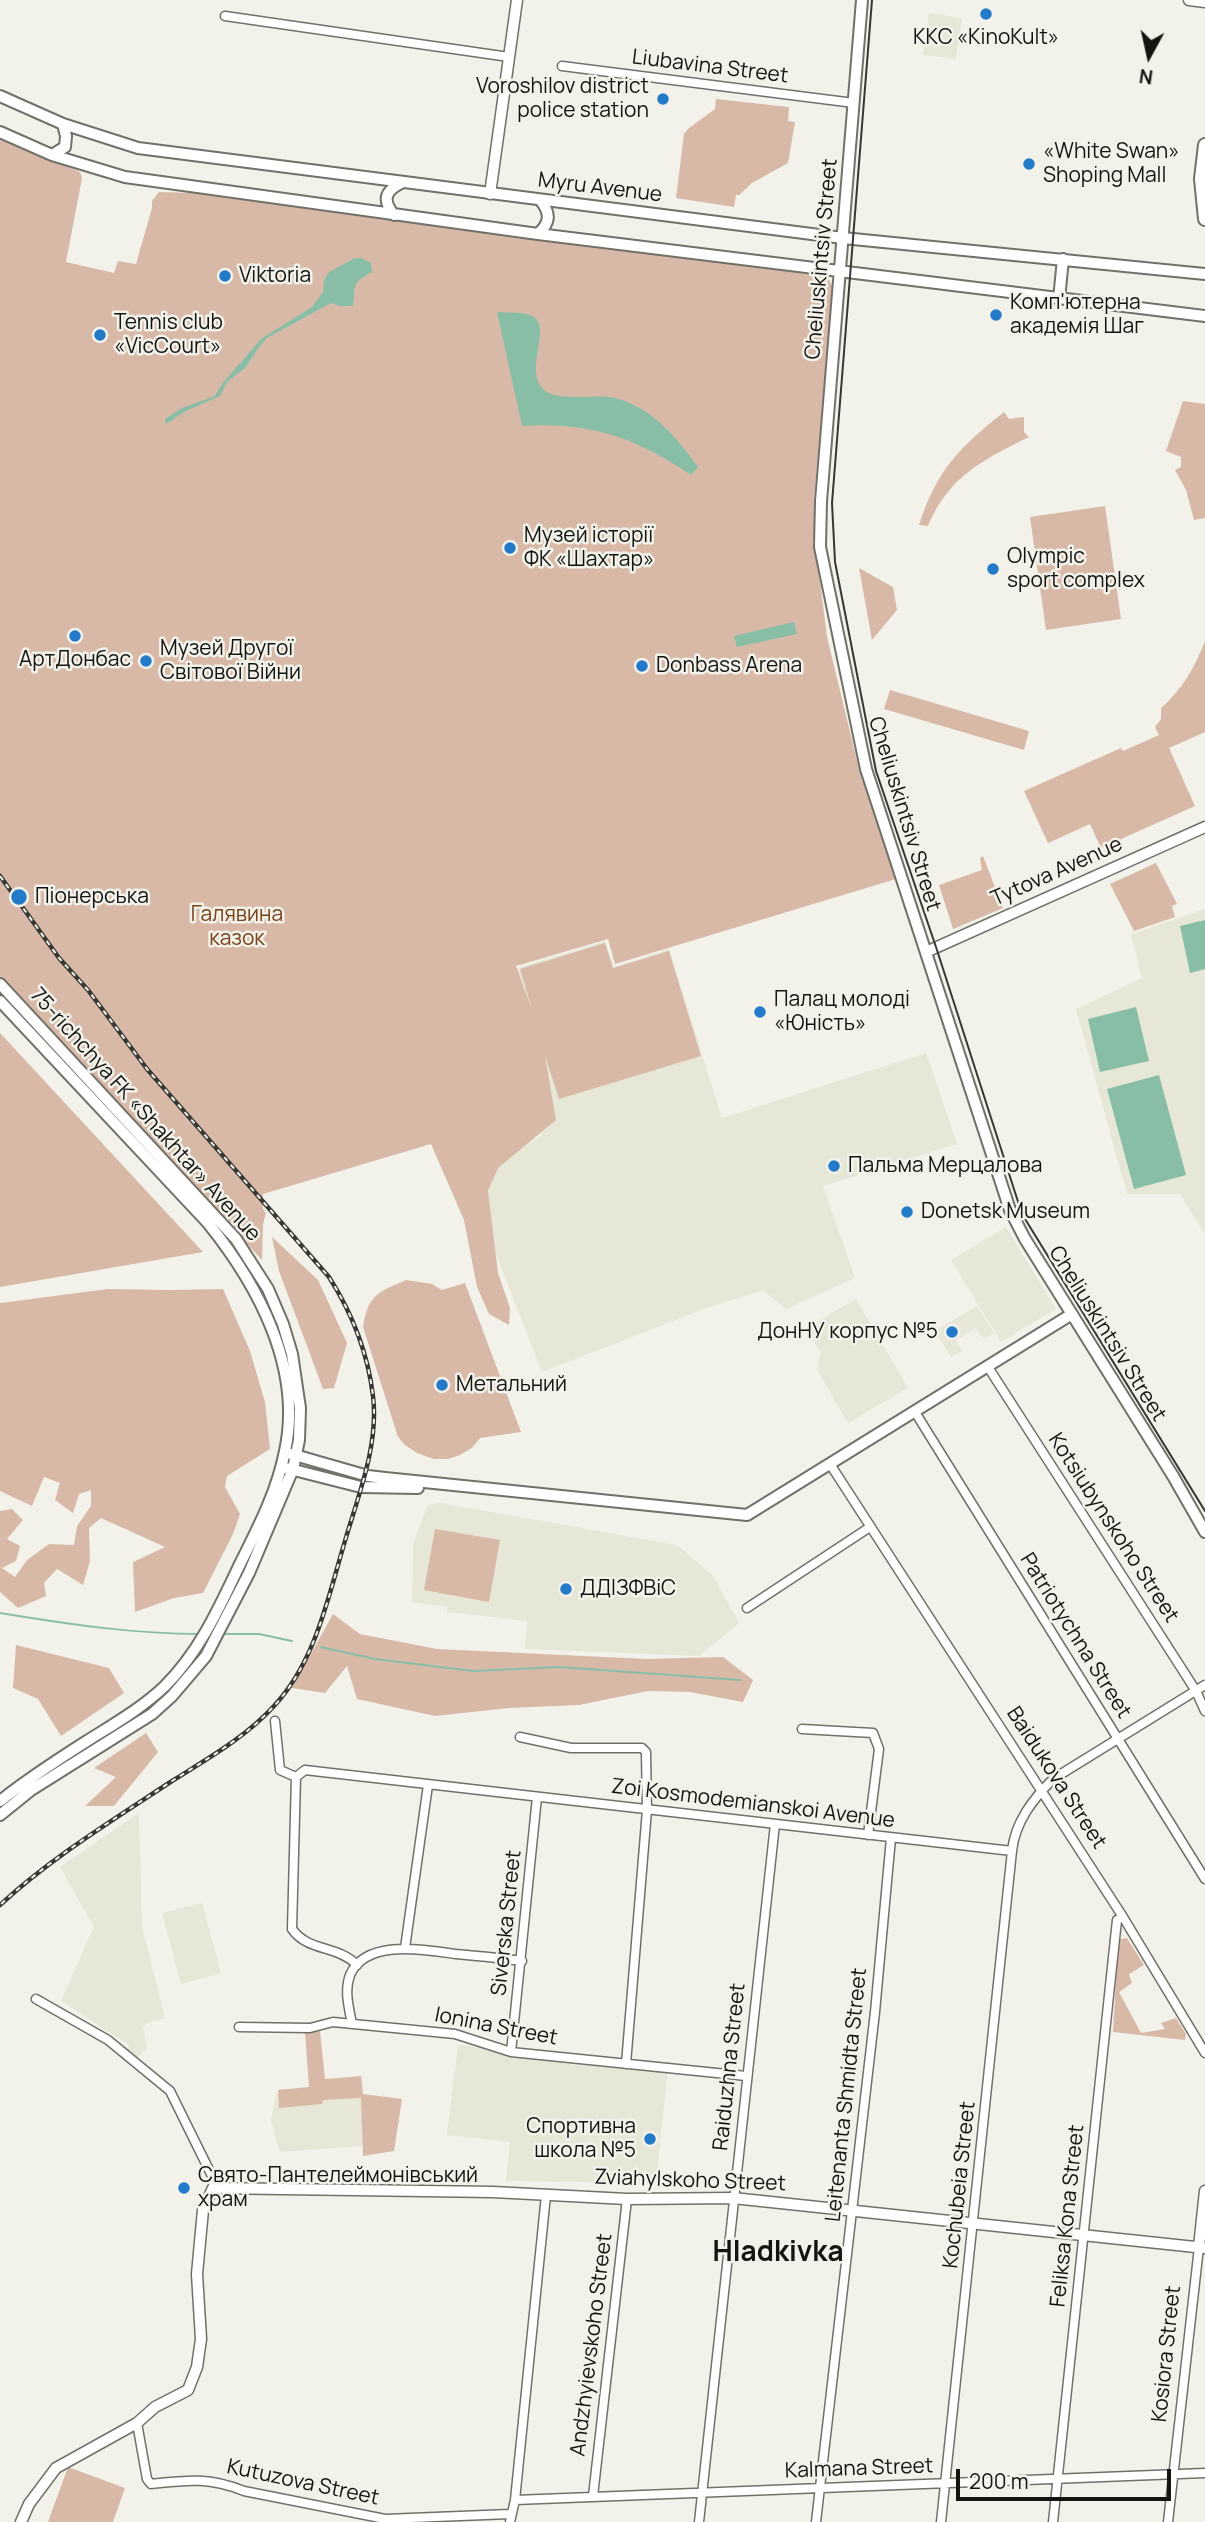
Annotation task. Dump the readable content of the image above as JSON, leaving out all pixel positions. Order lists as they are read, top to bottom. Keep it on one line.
{"streets":{"main road":["Myru Avenue","Cheliuskintsiv Street","75-richchya FK «Shakhtar» Avenue"],"street":["Liubavina Street","Tytova Avenue","Kotsiubynskoho Street","Patriotychna Street","Baidukova Street","Zoi Kosmodemianskoi Avenue","Siverska Street","Ionina Street","Raiduzhna Street","Leitenanta Shmidta Street","Zviahylskoho Street","Kochubeia Street","Feliksa Kona Street","Andzhyievskoho Street","Kosiora Street","Kalmana Street","Kutuzova Street"]},"crossings":[["Liubavina Street","Cheliuskintsiv Street"],["Myru Avenue","Cheliuskintsiv Street"],["Cheliuskintsiv Street","Tytova Avenue"],["Baidukova Street","Feliksa Kona Street"],["Zoi Kosmodemianskoi Avenue","Siverska Street"],["Zoi Kosmodemianskoi Avenue","Raiduzhna Street"],["Zoi Kosmodemianskoi Avenue","Leitenanta Shmidta Street"],["Zoi Kosmodemianskoi Avenue","Kochubeia Street"],["Siverska Street","Ionina Street"],["Ionina Street","Raiduzhna Street"],["Raiduzhna Street","Zviahylskoho Street"],["Raiduzhna Street","Kalmana Street"],["Leitenanta Shmidta Street","Zviahylskoho Street"],["Leitenanta Shmidta Street","Kalmana Street"],["Zviahylskoho Street","Kochubeia Street"],["Zviahylskoho Street","Feliksa Kona Street"],["Zviahylskoho Street","Andzhyievskoho Street"],["Zviahylskoho Street","Kosiora Street"],["Zviahylskoho Street","Kutuzova Street"],["Kochubeia Street","Kalmana Street"],["Feliksa Kona Street","Kalmana Street"],["Andzhyievskoho Street","Kalmana Street"],["Kosiora Street","Kalmana Street"],["Kalmana Street","Kutuzova Street"]],"districts":["Hladkivka"],"parks":["Галявина казок"],"places":["KKC «KinoKult»","Voroshilov district police station","«White Swan» Shoping Mall","Viktoria","Комп'ютерна академія Шаг","Tennis club «VicCourt»","Музей історії ФК «Шахтар»","Olympic sport complex","АртДонбас","Музей Другої Світової Війни","Donbass Arena","Піонерська","Палац молоді «Юність»","Пальма Мерцалова","Donetsk Museum","ДонНУ корпус №5","Метальний","ДДІЗФВіС","Спортивна школа №5","Свято-Пантелеймонівський храм"],"scale_bar":"200 m","north":"bottom"}
